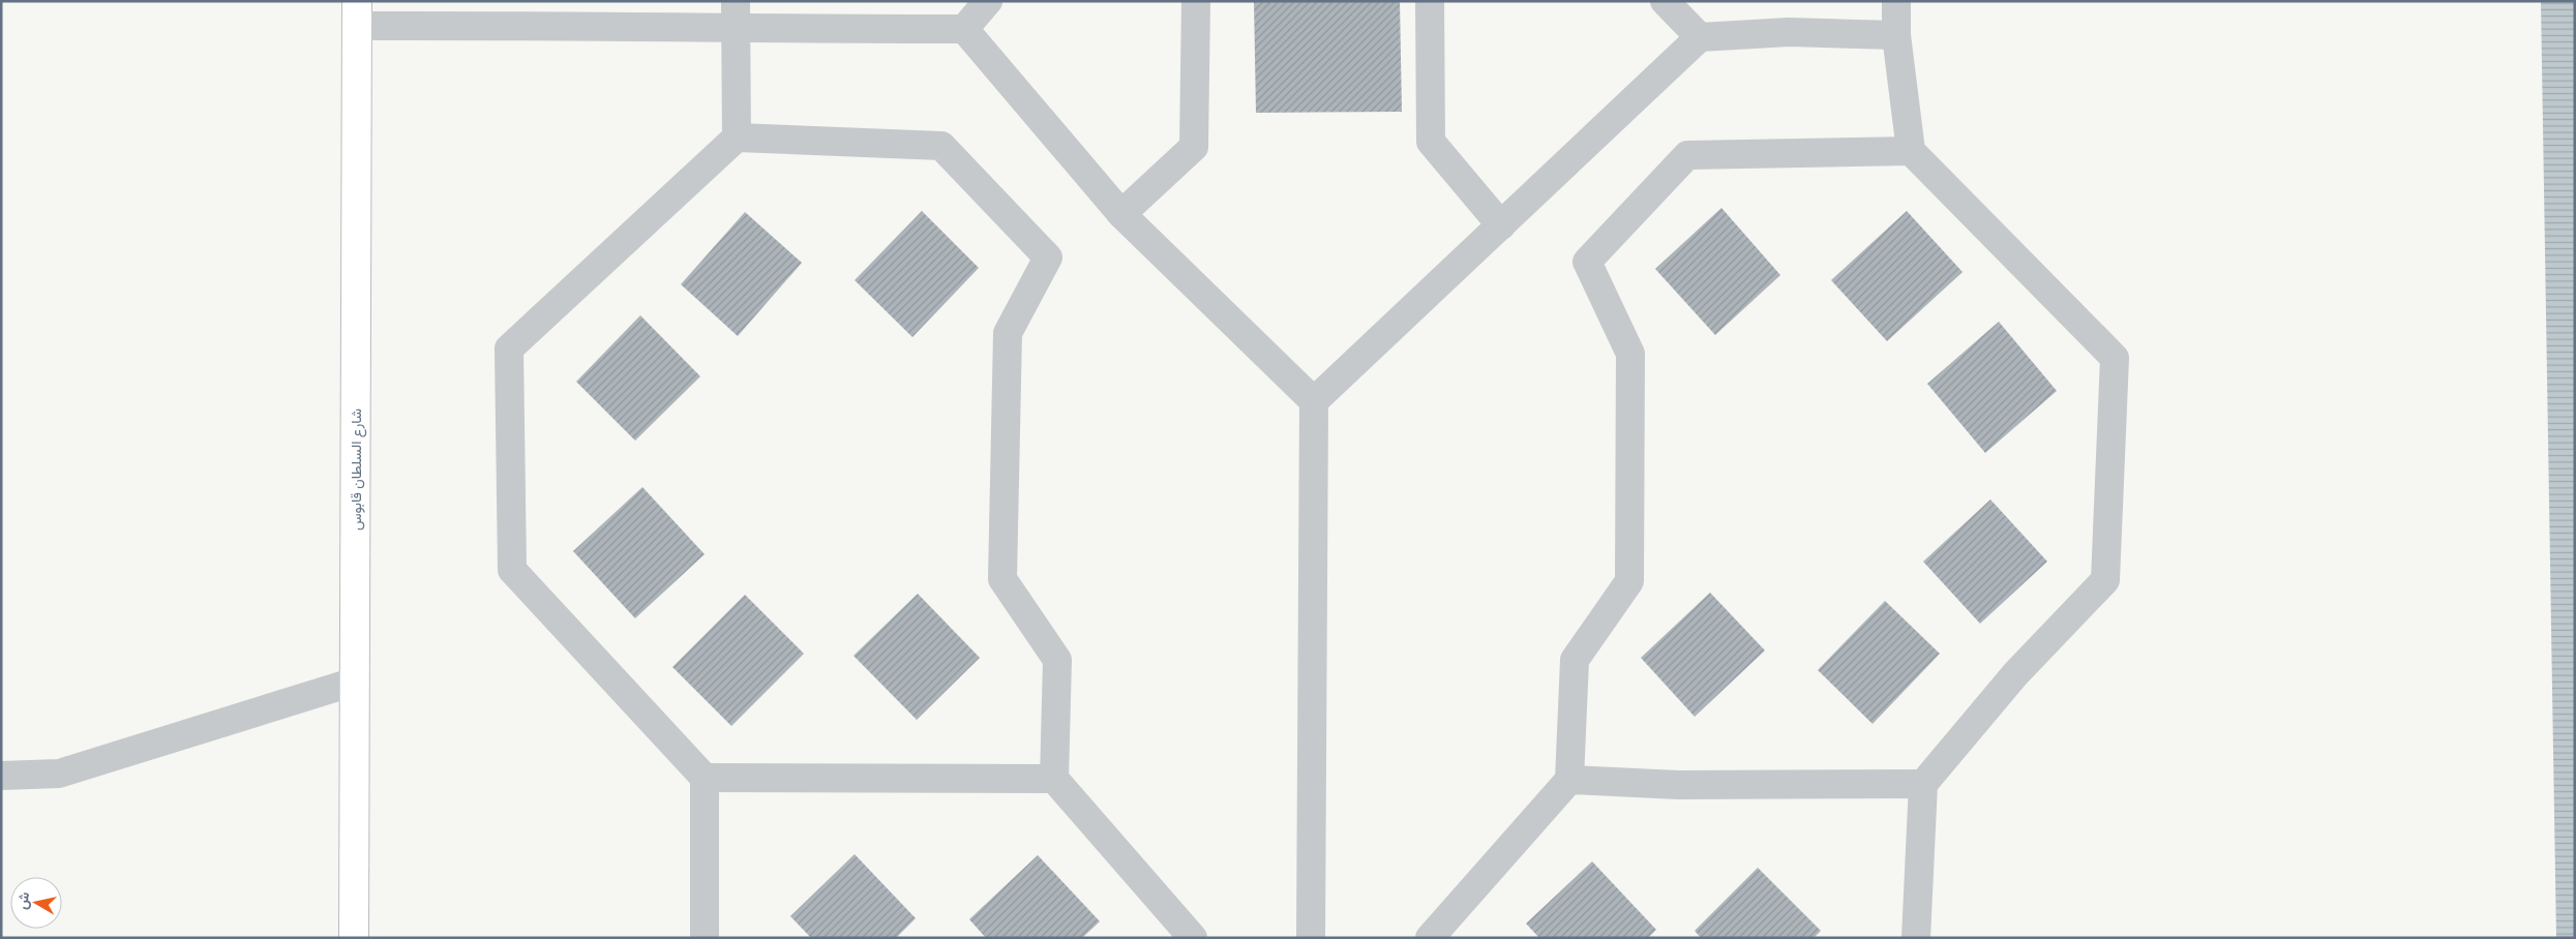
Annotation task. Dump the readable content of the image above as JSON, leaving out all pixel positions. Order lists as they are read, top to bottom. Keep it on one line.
{"streets":{"main road":["شارع السلطان قابوس"]},"north":"left"}
